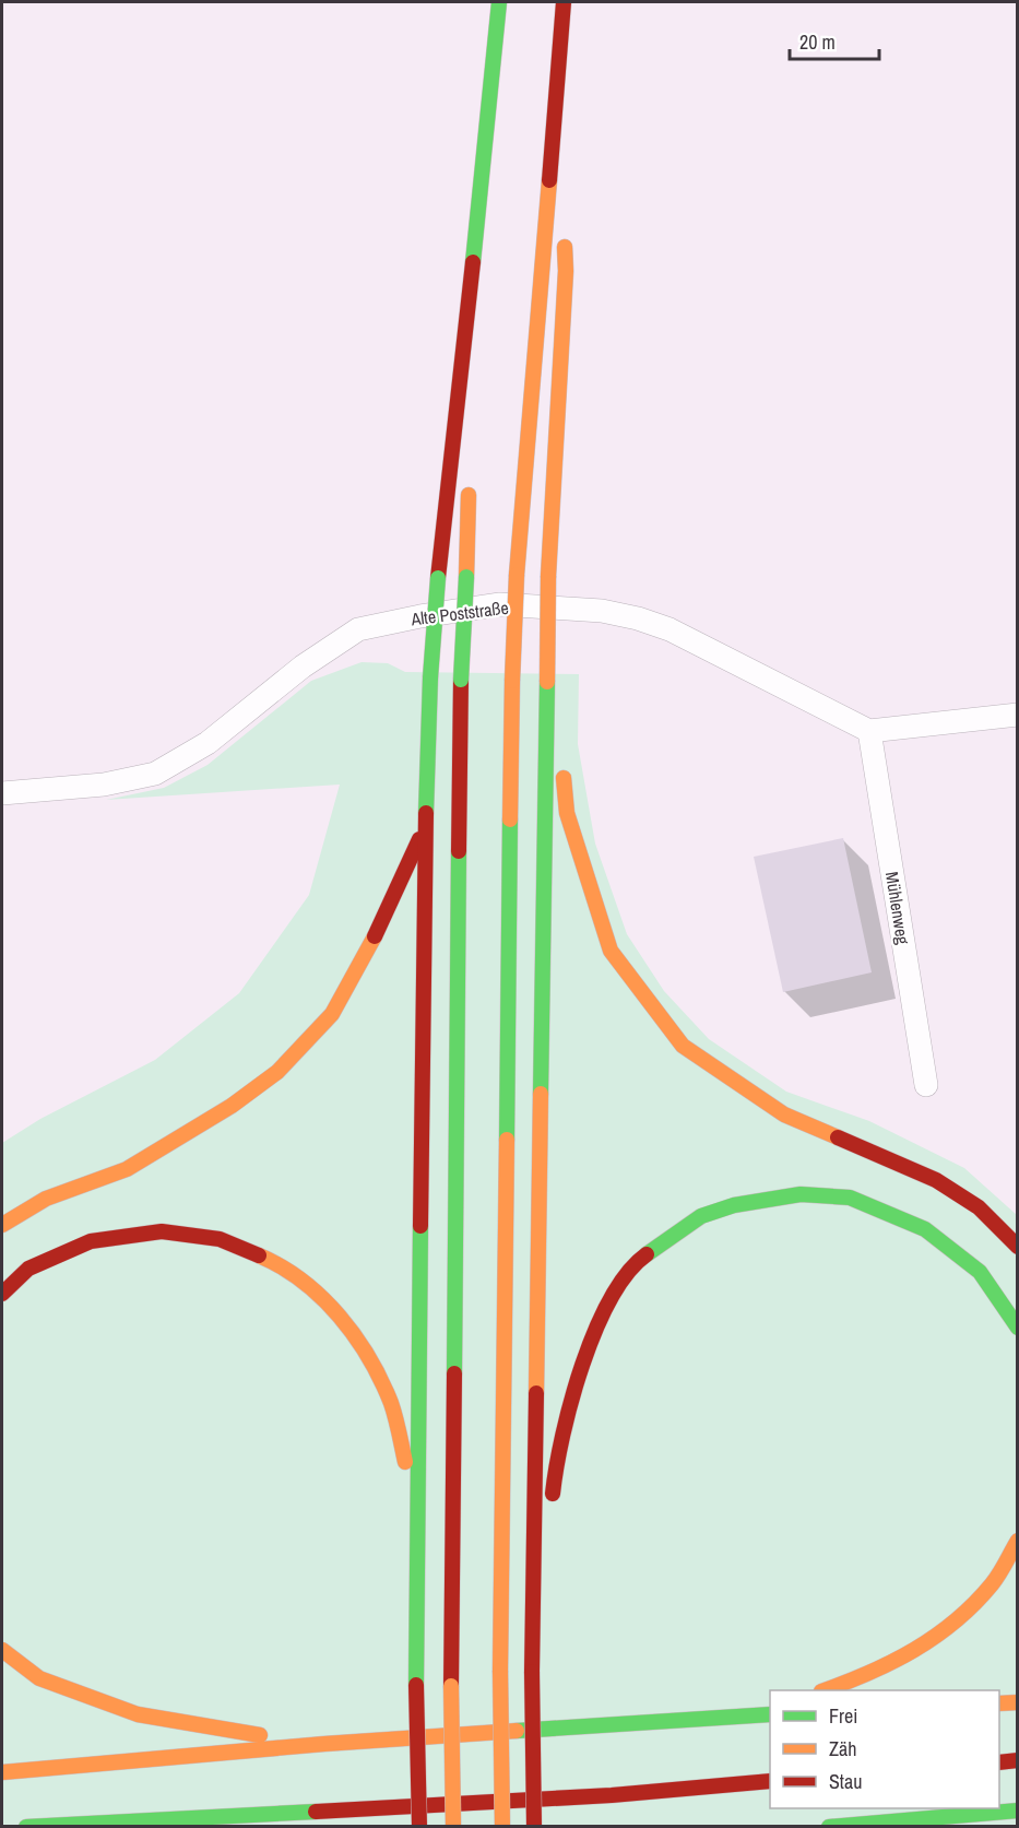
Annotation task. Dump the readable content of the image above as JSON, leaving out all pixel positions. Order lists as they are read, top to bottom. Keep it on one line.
{"streets":{"street":["Alte Poststraße","Mühlenweg"]},"crossings":[["Alte Poststraße","Mühlenweg"]],"legend":["Frei","Zäh","Stau"],"scale_bar":"20 m"}
